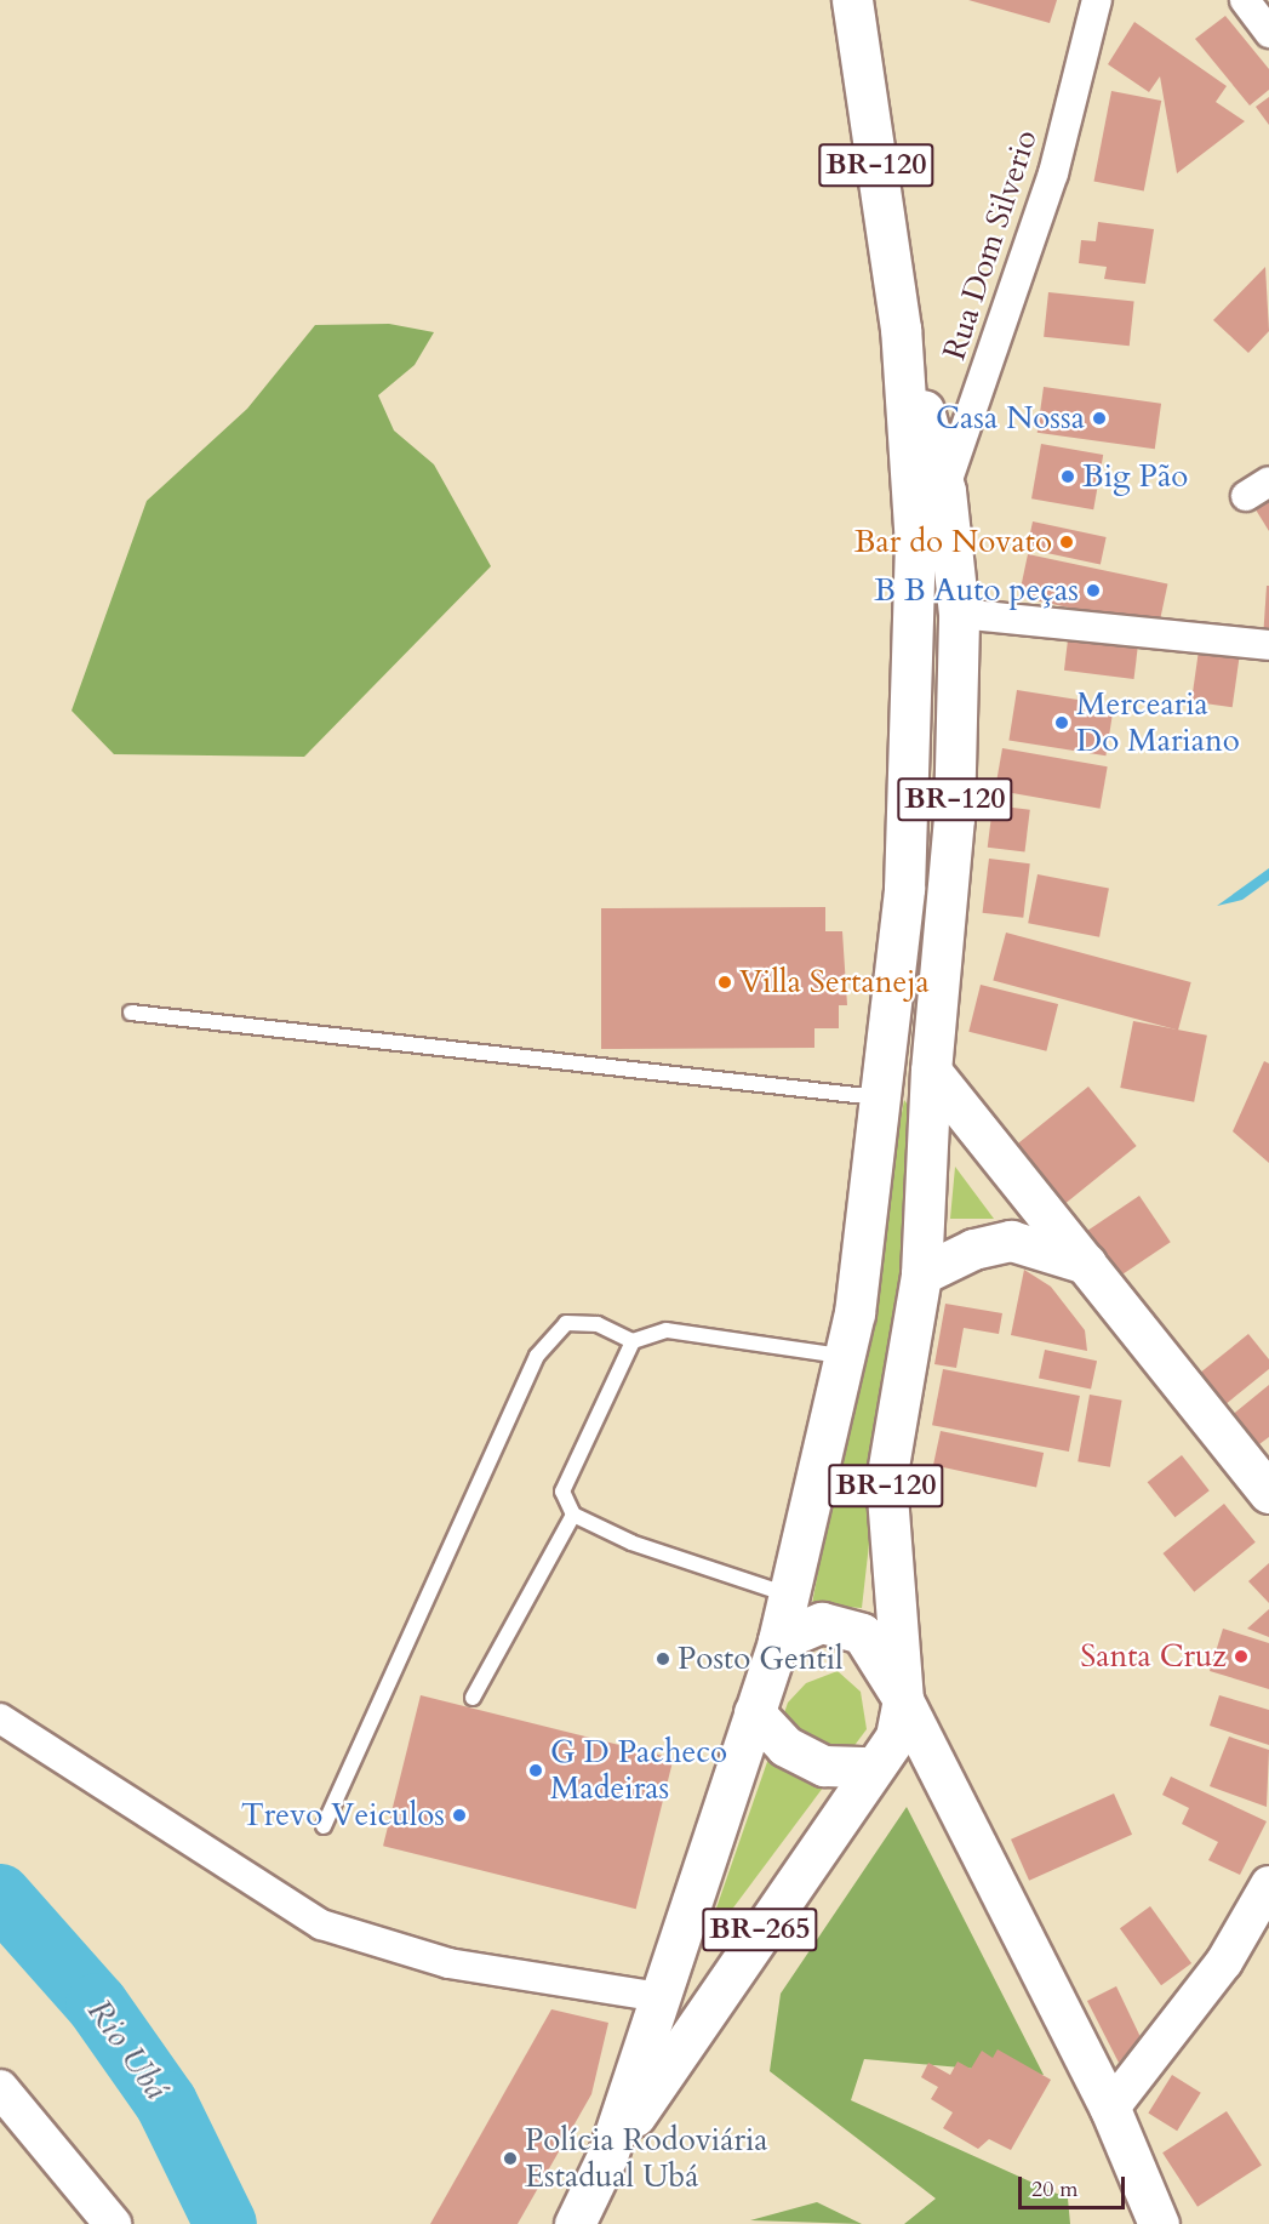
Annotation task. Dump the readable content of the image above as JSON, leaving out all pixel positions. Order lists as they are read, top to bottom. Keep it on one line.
{"streets":{"main road":["BR-120","BR-265"],"street":["Rua Dom Silverio"]},"crossings":[["BR-120","Rua Dom Silverio"],["BR-120","BR-265"]],"water":["Rio Ubá"],"places":["Casa Nossa","Big Pão","Bar do Novato","B B Auto peças","Mercearia Do Mariano","Villa Sertaneja","Santa Cruz","Posto Gentil","G D Pacheco Madeiras","Trevo Veiculos","Polícia Rodoviária Estadual Ubá"],"scale_bar":"20 m"}
